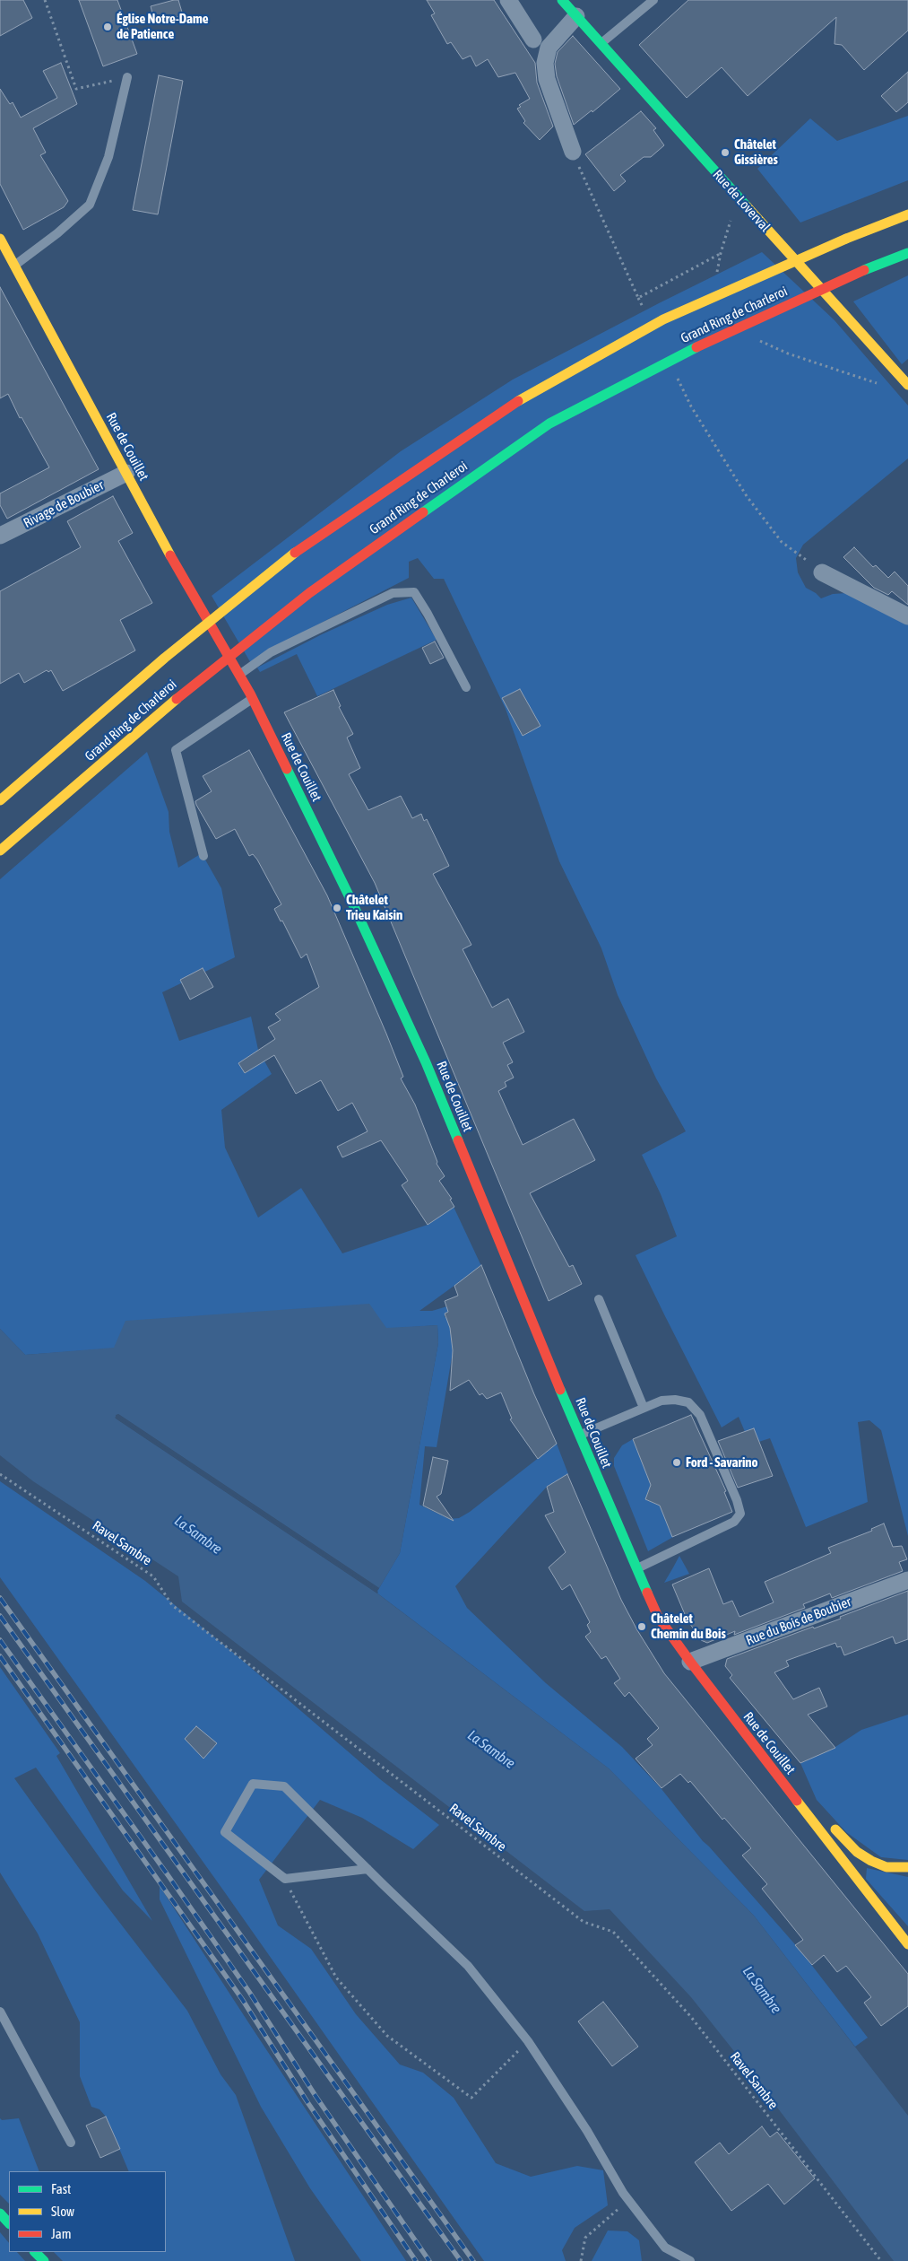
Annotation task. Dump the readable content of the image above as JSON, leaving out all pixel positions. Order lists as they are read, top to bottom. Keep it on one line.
{"streets":{"main road":["Rue de Loverval","Grand Ring de Charleroi","Rue de Couillet"],"street":["Rivage de Boubier","Rue du Bois de Boubier"],"path":["Ravel Sambre"]},"crossings":[["Rue de Couillet","Rivage de Boubier"],["Rue de Couillet","Rue du Bois de Boubier"]],"water":["La Sambre"],"places":["Église Notre-Dame de Patience","Châtelet Gissières","Châtelet Trieu Kaisin","Ford - Savarino","Châtelet Chemin du Bois"],"legend":["Fast","Slow","Jam"]}
